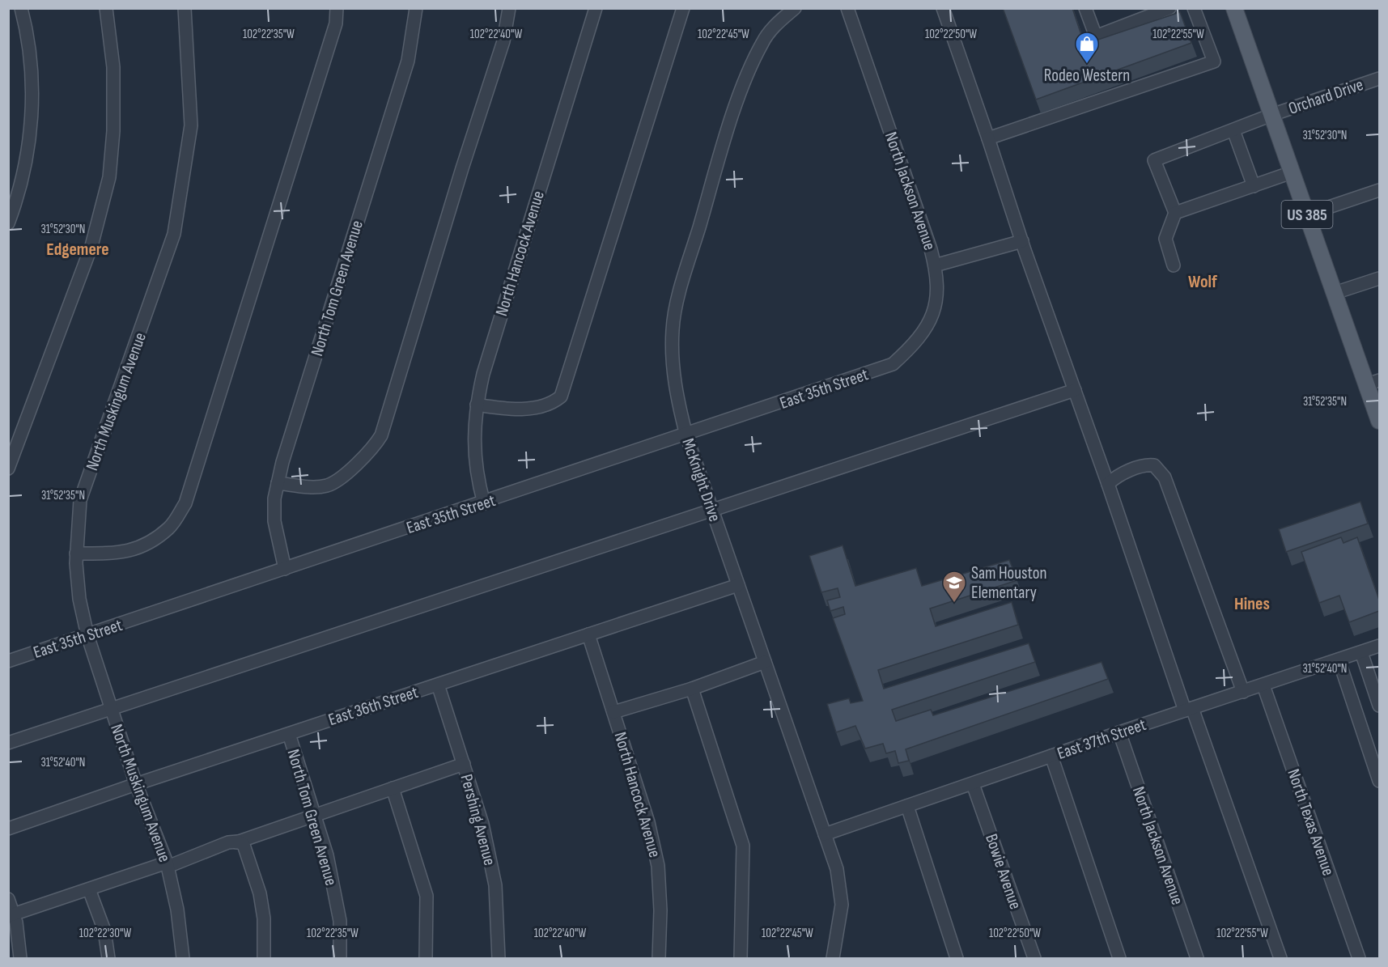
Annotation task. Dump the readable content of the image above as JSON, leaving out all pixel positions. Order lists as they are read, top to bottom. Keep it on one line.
{"streets":{"main road":["US 385"],"street":["Orchard Drive","North Jackson Avenue","North Hancock Avenue","North Tom Green Avenue","East 35th Street","North Muskingum Avenue","McKnight Drive","East 36th Street","East 37th Street","Pershing Avenue","North Texas Avenue","Bowie Avenue"]},"crossings":[["Orchard Drive","US 385"],["North Jackson Avenue","East 35th Street"],["North Jackson Avenue","East 37th Street"],["North Hancock Avenue","East 35th Street"],["North Hancock Avenue","East 36th Street"],["North Tom Green Avenue","East 35th Street"],["North Tom Green Avenue","East 36th Street"],["East 35th Street","North Muskingum Avenue"],["East 35th Street","McKnight Drive"],["North Muskingum Avenue","East 36th Street"],["McKnight Drive","East 36th Street"],["McKnight Drive","East 37th Street"],["East 36th Street","Pershing Avenue"],["East 37th Street","North Texas Avenue"],["East 37th Street","Bowie Avenue"]],"districts":["Edgemere","Wolf","Hines"],"places":{"shop":["Rodeo Western"],"school or university":["Sam Houston Elementary"]},"coordinates":["102°22'35\"W","102°22'40\"W","102°22'45\"W","102°22'50\"W","102°22'55\"W","31°52'30\"N","31°52'35\"N","31°52'40\"N","102°22'30\"W"]}
